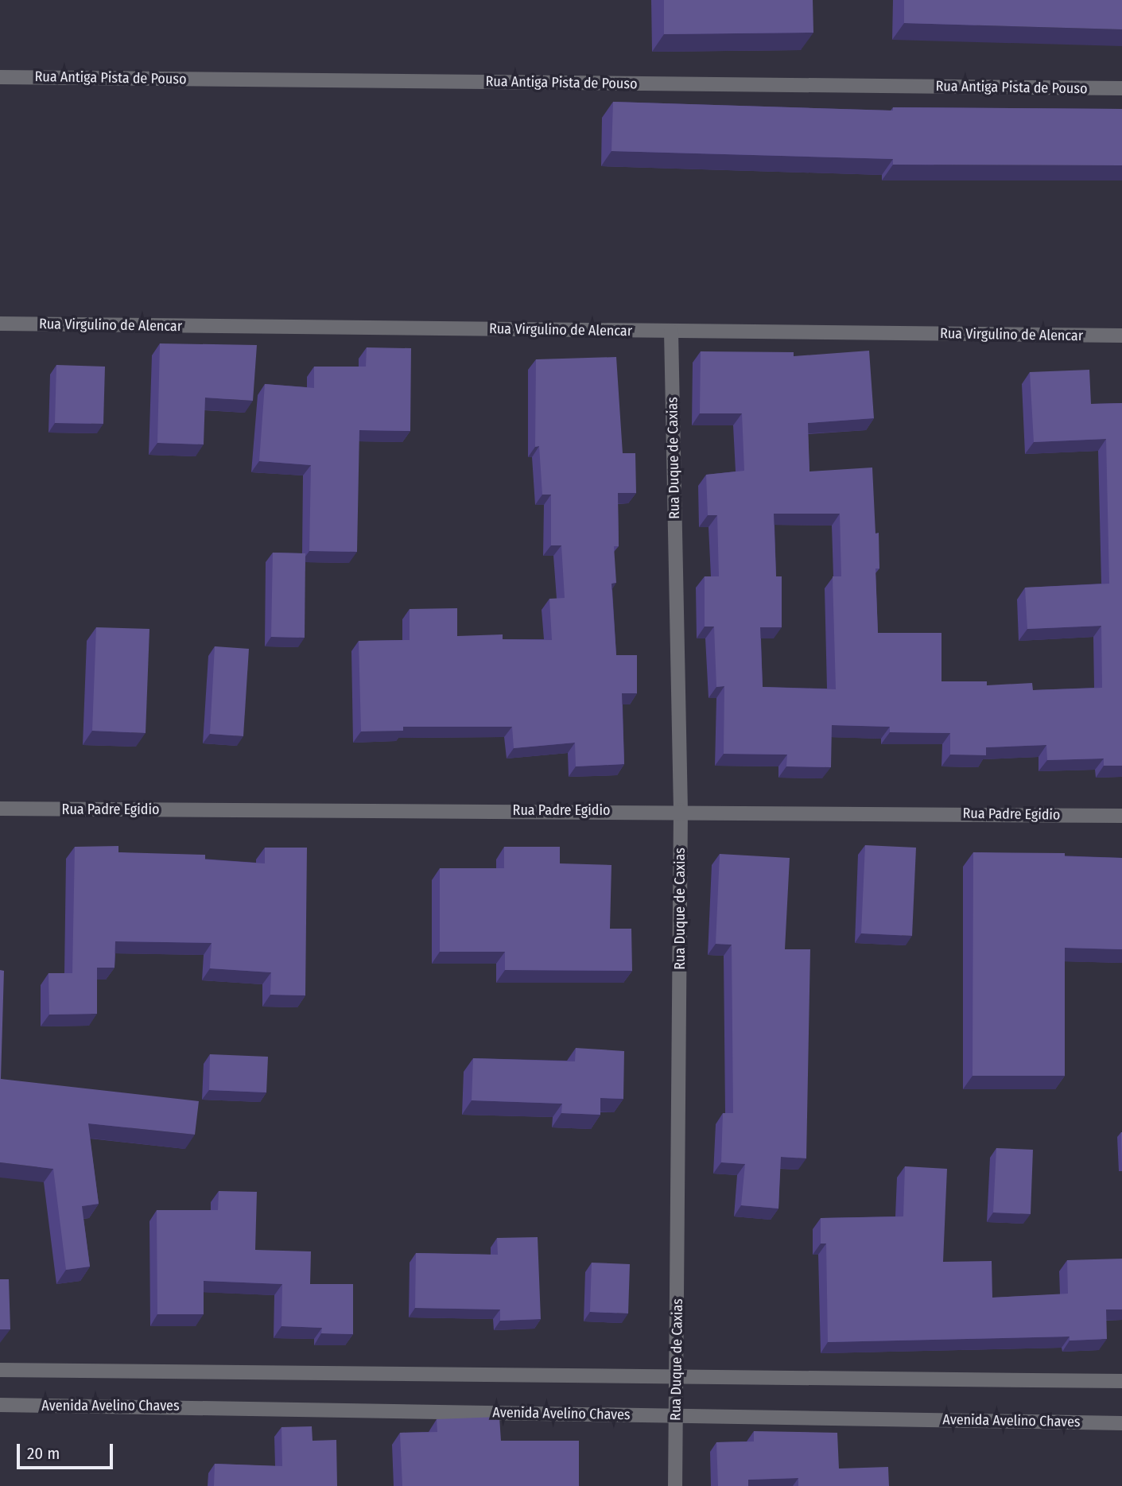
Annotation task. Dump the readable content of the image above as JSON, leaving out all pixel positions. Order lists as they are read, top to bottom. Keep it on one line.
{"streets":{"street":["Rua Antiga Pista de Pouso","Rua Virgulino de Alencar","Rua Duque de Caxias","Rua Padre Egidio","Avenida Avelino Chaves"]},"crossings":[["Rua Virgulino de Alencar","Rua Duque de Caxias"],["Rua Duque de Caxias","Rua Padre Egidio"],["Rua Duque de Caxias","Avenida Avelino Chaves"]],"scale_bar":"20 m"}
